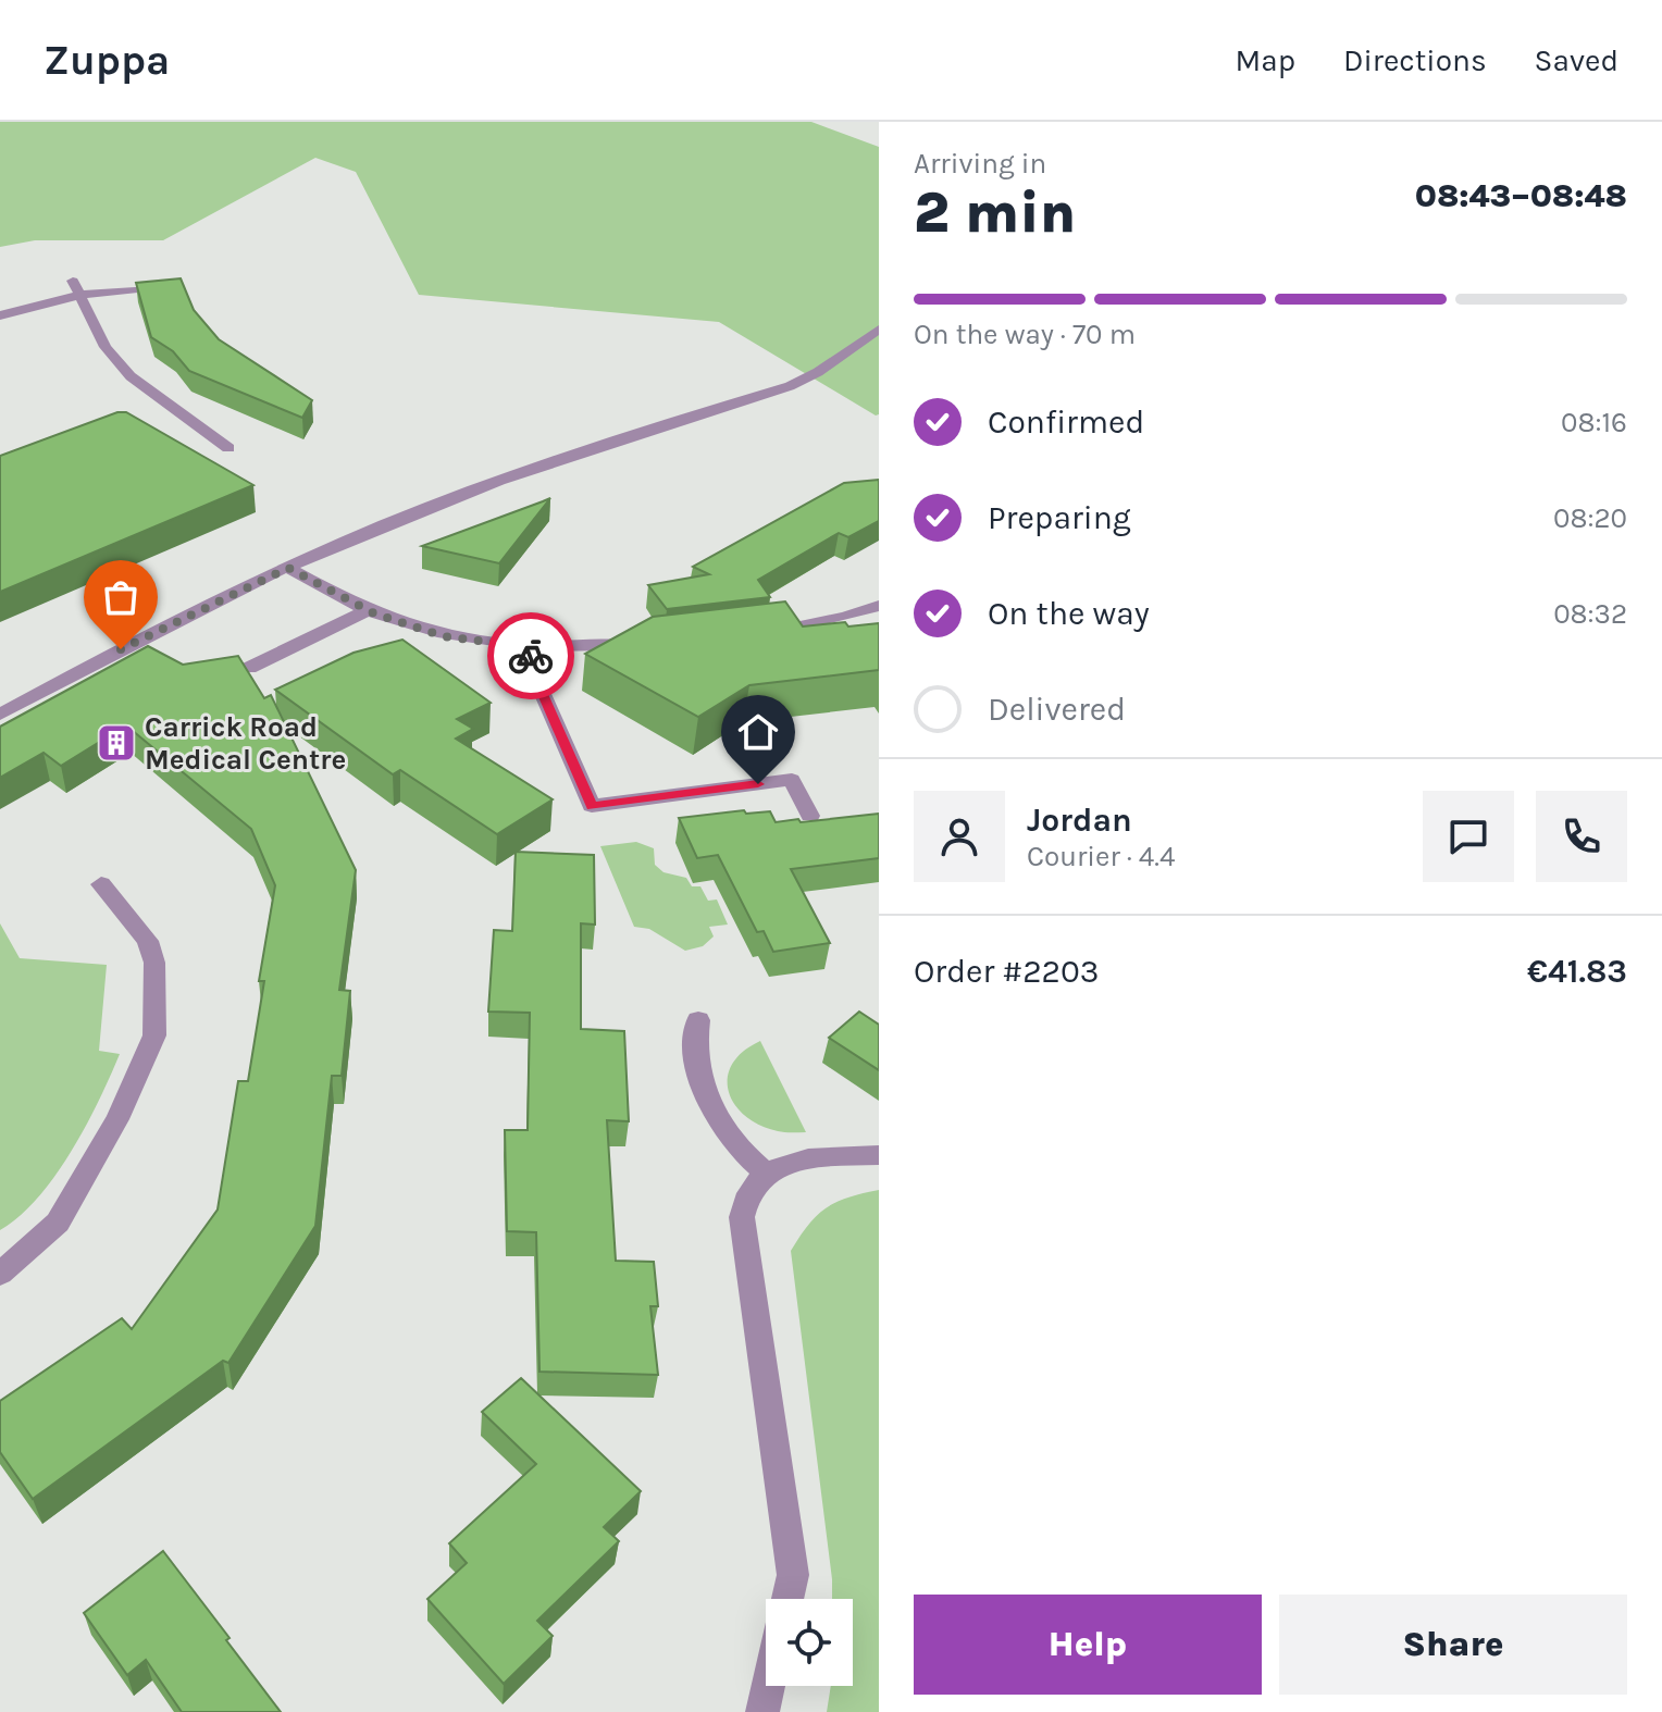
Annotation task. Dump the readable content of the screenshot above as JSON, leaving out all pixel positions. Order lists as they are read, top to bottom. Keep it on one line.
{"places":{"building":["Carrick Road Medical Centre"]},"page":{"header":"Zuppa","nav":["Map","Directions","Saved"],"heading":["2 min","Arriving in","08:43–08:48"],"panel":["Jordan","Courier · 4.4","Order #2203","€41.83"],"bar":"On the way · 70 m","list":[["Confirmed","08:16"],["Preparing","08:20"],["On the way","08:32"],"Delivered"],"buttons":["Help","Share"]}}
